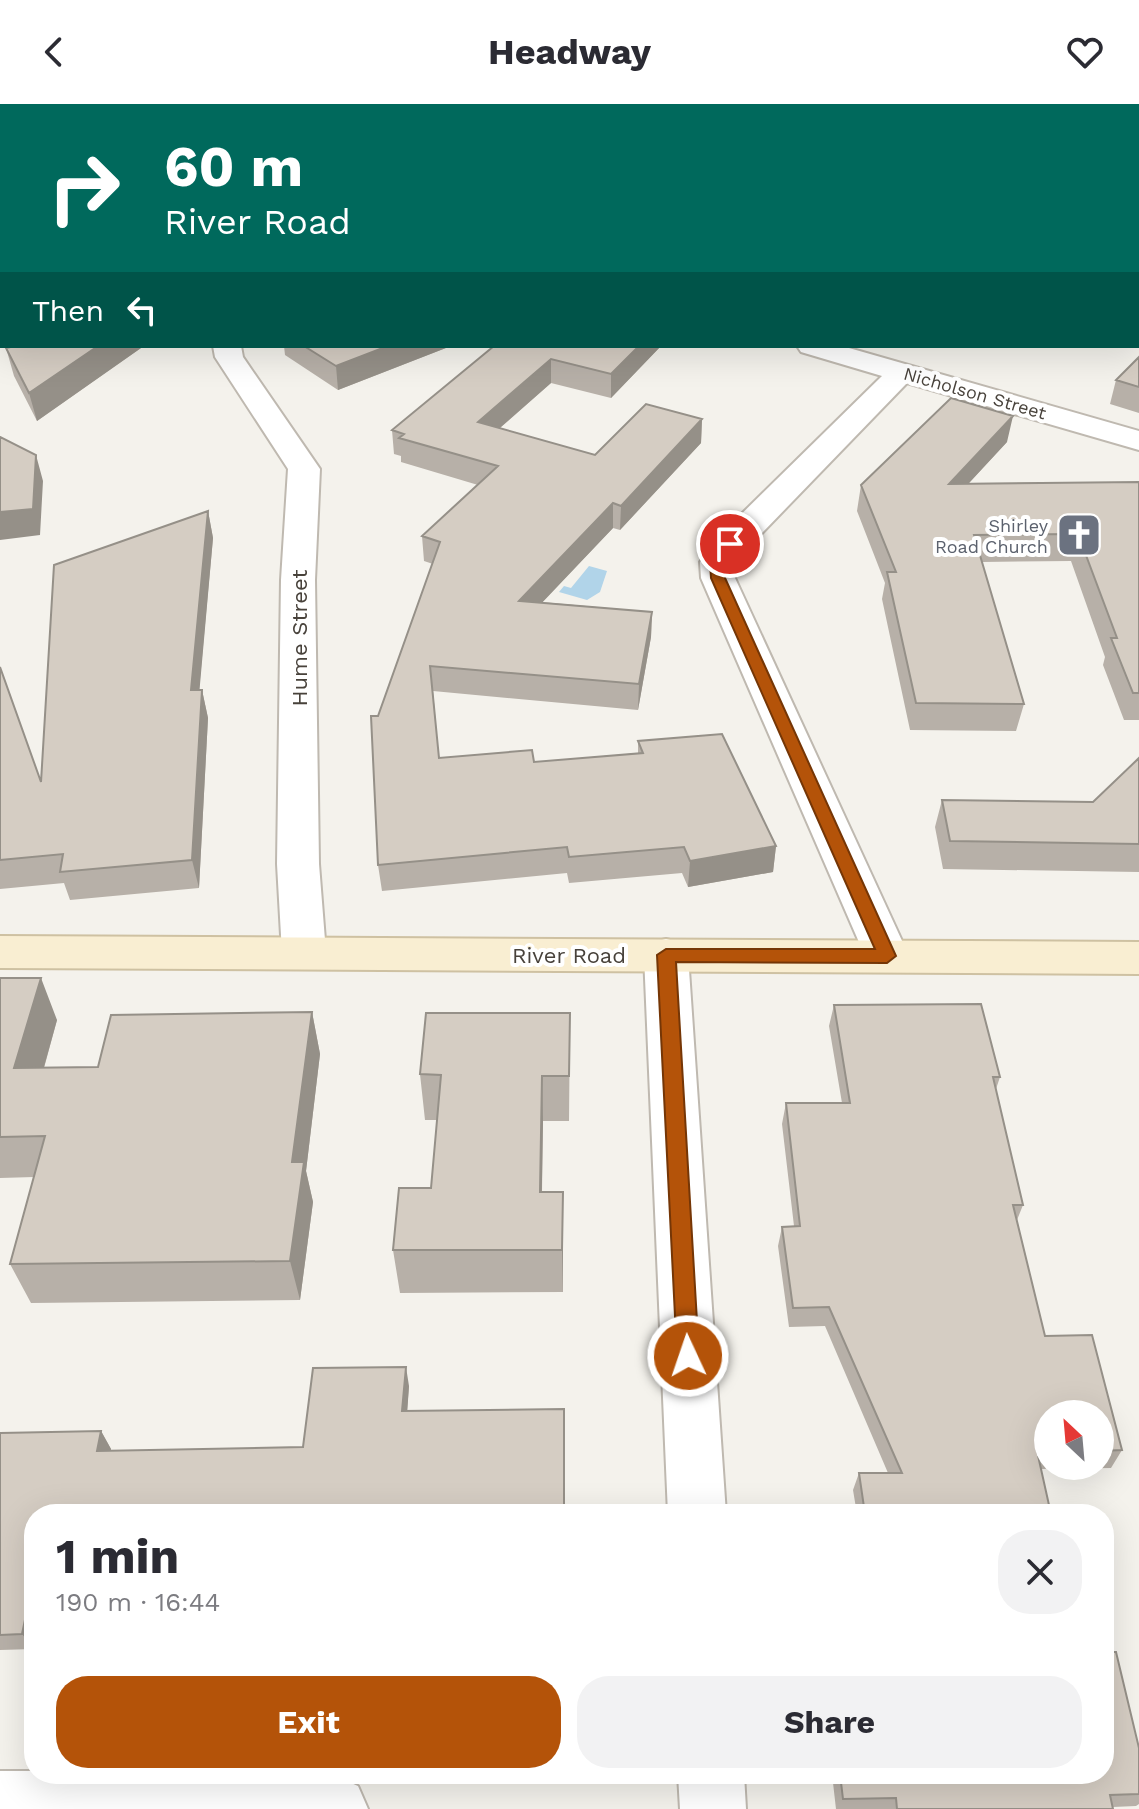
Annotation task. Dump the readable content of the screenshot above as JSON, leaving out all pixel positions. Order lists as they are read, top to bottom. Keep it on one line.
{"streets":{"main road":["River Road"],"street":["Nicholson Street","Hume Street"]},"crossings":[["Hume Street","River Road"]],"places":{"church":["Shirley Road Church"]},"north":"top left","page":{"header":"Headway","turn":["60 m","River Road"],"then":"Then","heading":["1 min","190 m · 16:44"],"buttons":["Exit","Share"]}}
